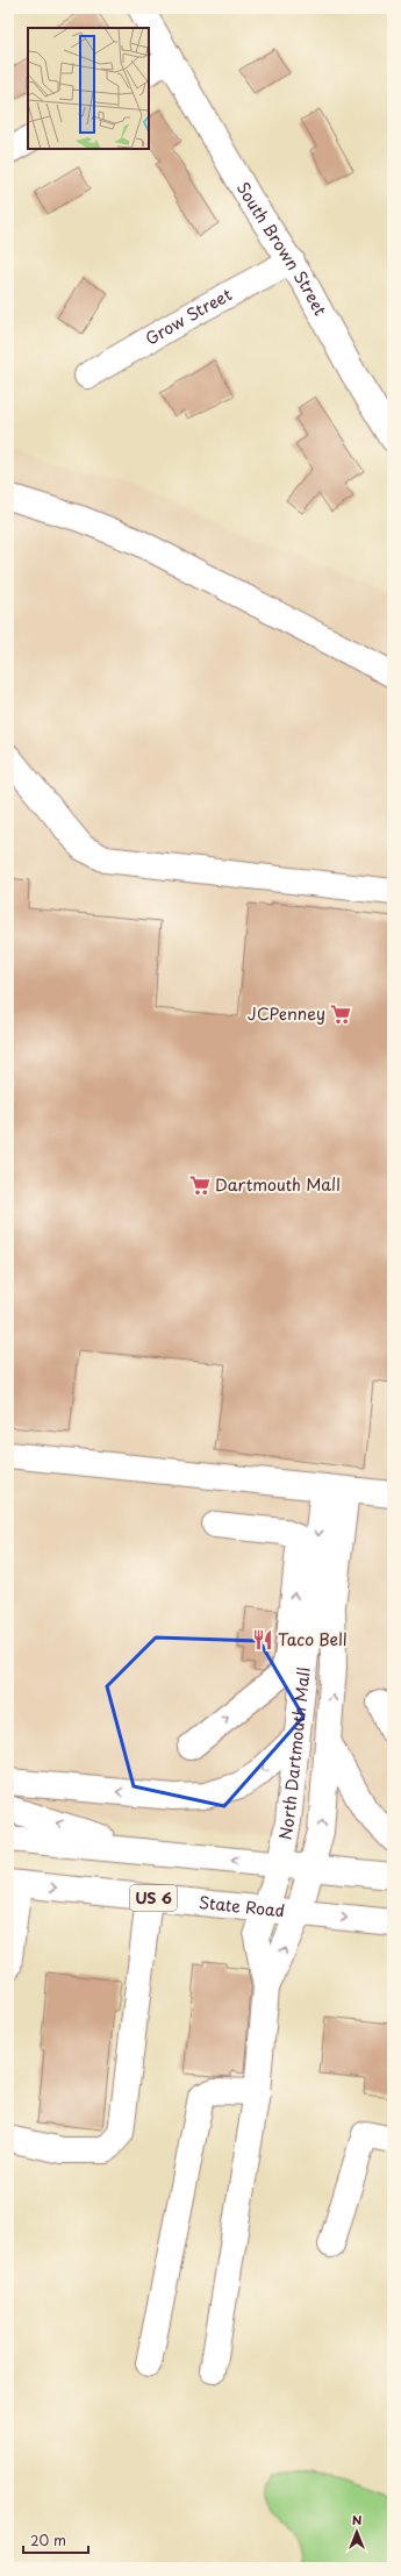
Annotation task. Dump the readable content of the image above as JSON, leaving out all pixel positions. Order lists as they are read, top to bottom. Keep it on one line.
{"streets":{"main road":["South Brown Street","Grow Street","North Dartmouth Mall","US 6","State Road"]},"crossings":[["South Brown Street","Grow Street"],["North Dartmouth Mall","State Road"]],"places":{"supermarket":["JCPenney","Dartmouth Mall"],"restaurant":["Taco Bell"]},"scale_bar":"20 m","north":"top"}
